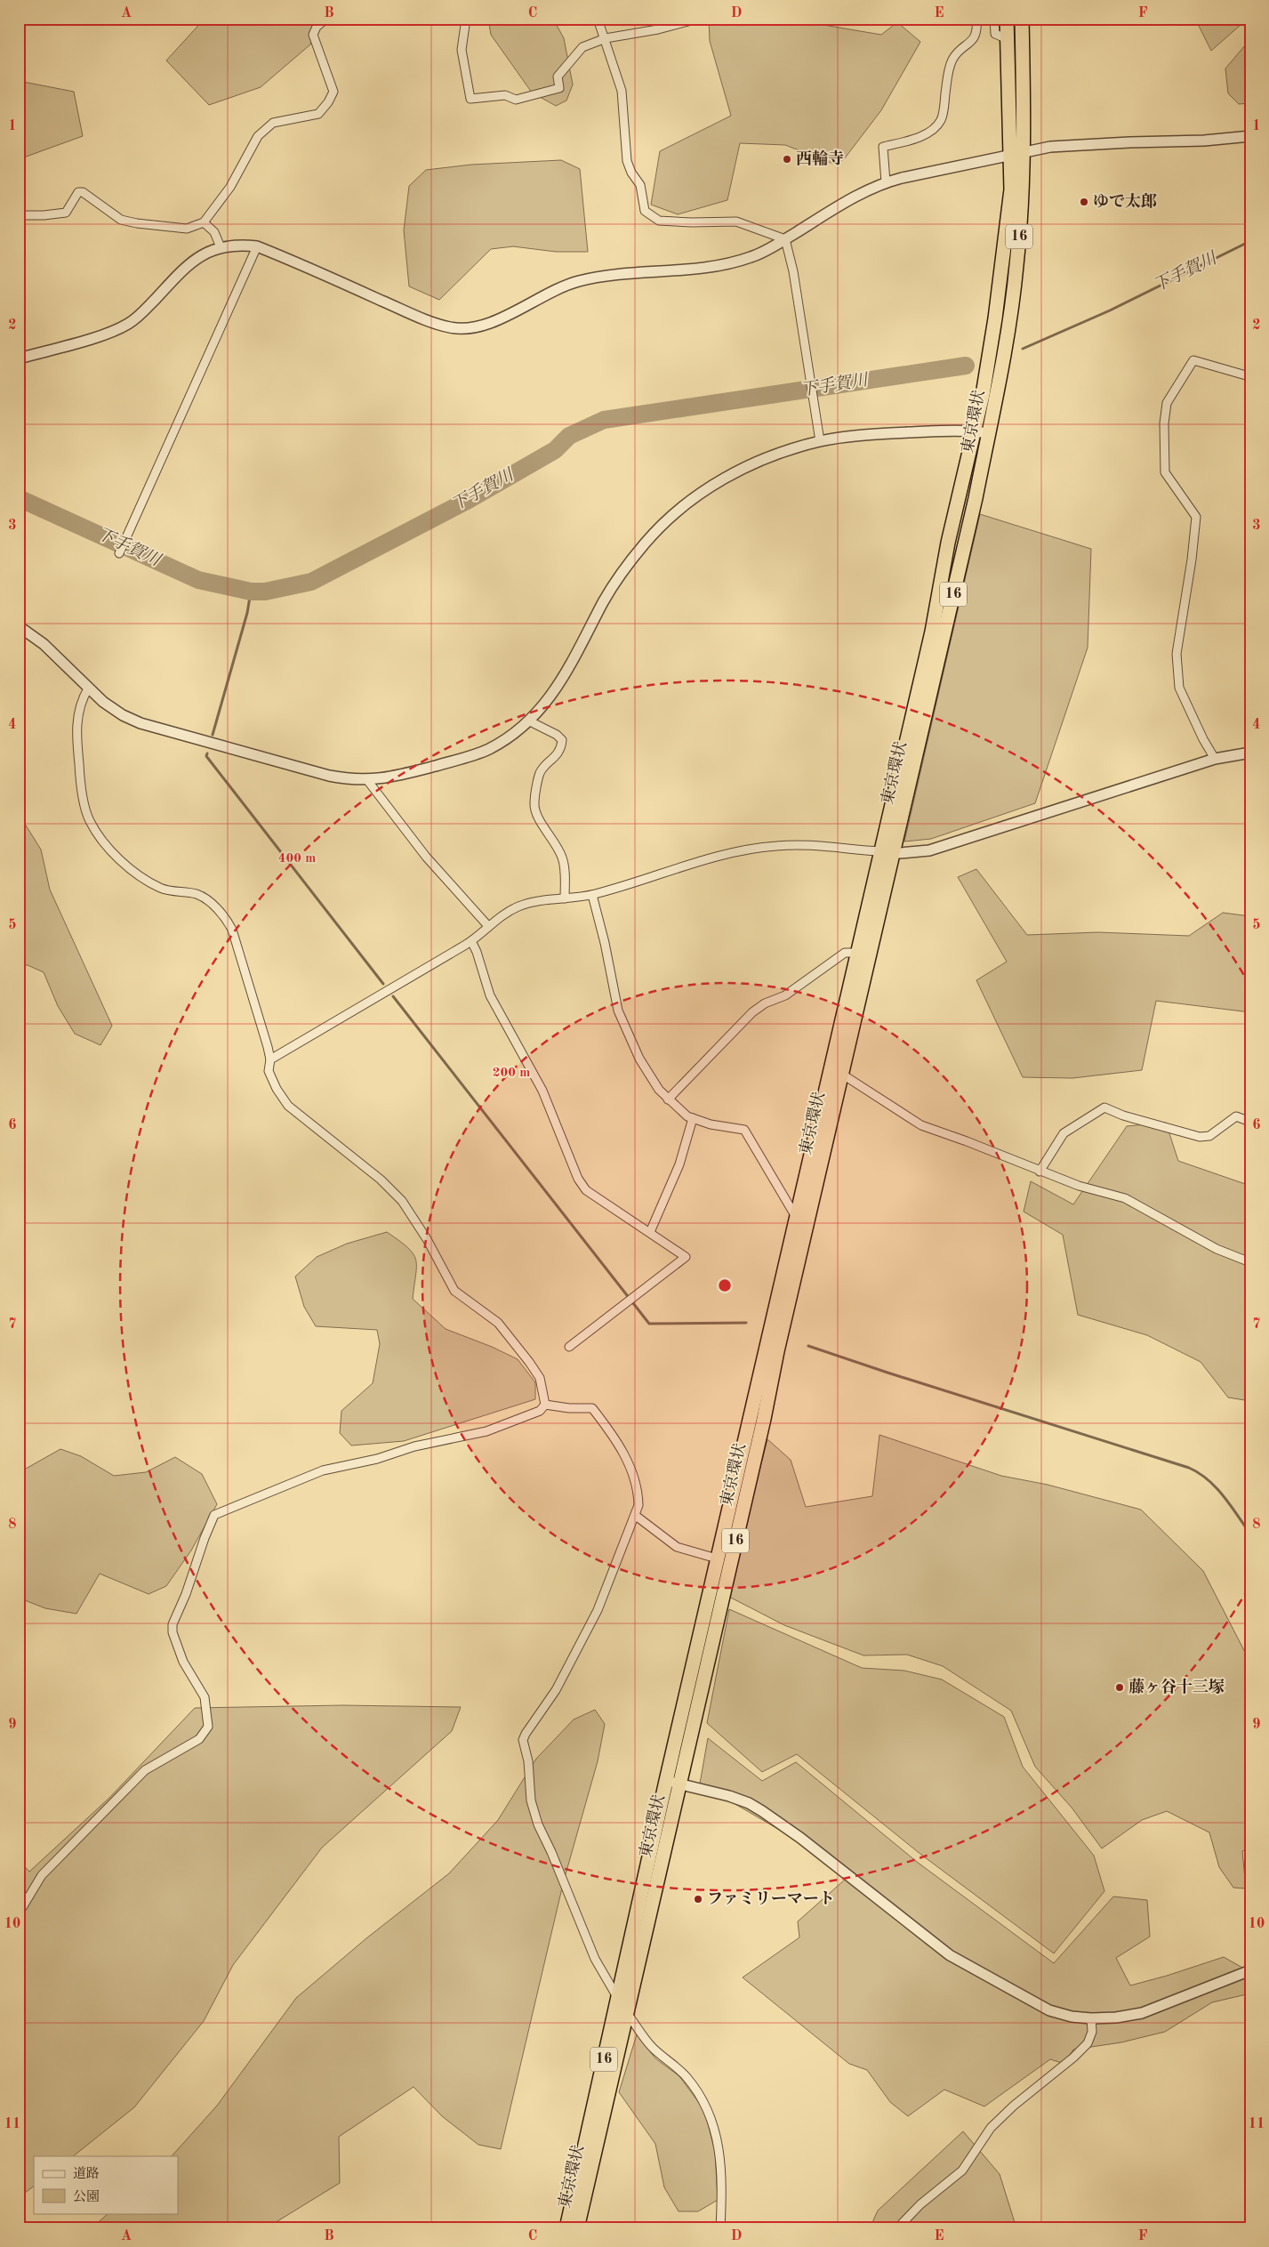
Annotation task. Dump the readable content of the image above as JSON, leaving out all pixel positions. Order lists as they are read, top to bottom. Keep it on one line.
{"streets":{"highway":["16","東京環状"]},"water":["下手賀川"],"places":["西輪寺","ゆで太郎","藤ヶ谷十三塚","ファミリーマート"],"legend":["道路","公園"],"grid":{"columns":["A","B","C","D","E","F"],"rows":["1","2","3","4","5","6","7","8","9","10","11"]},"rings":["400 m","200 m"]}
